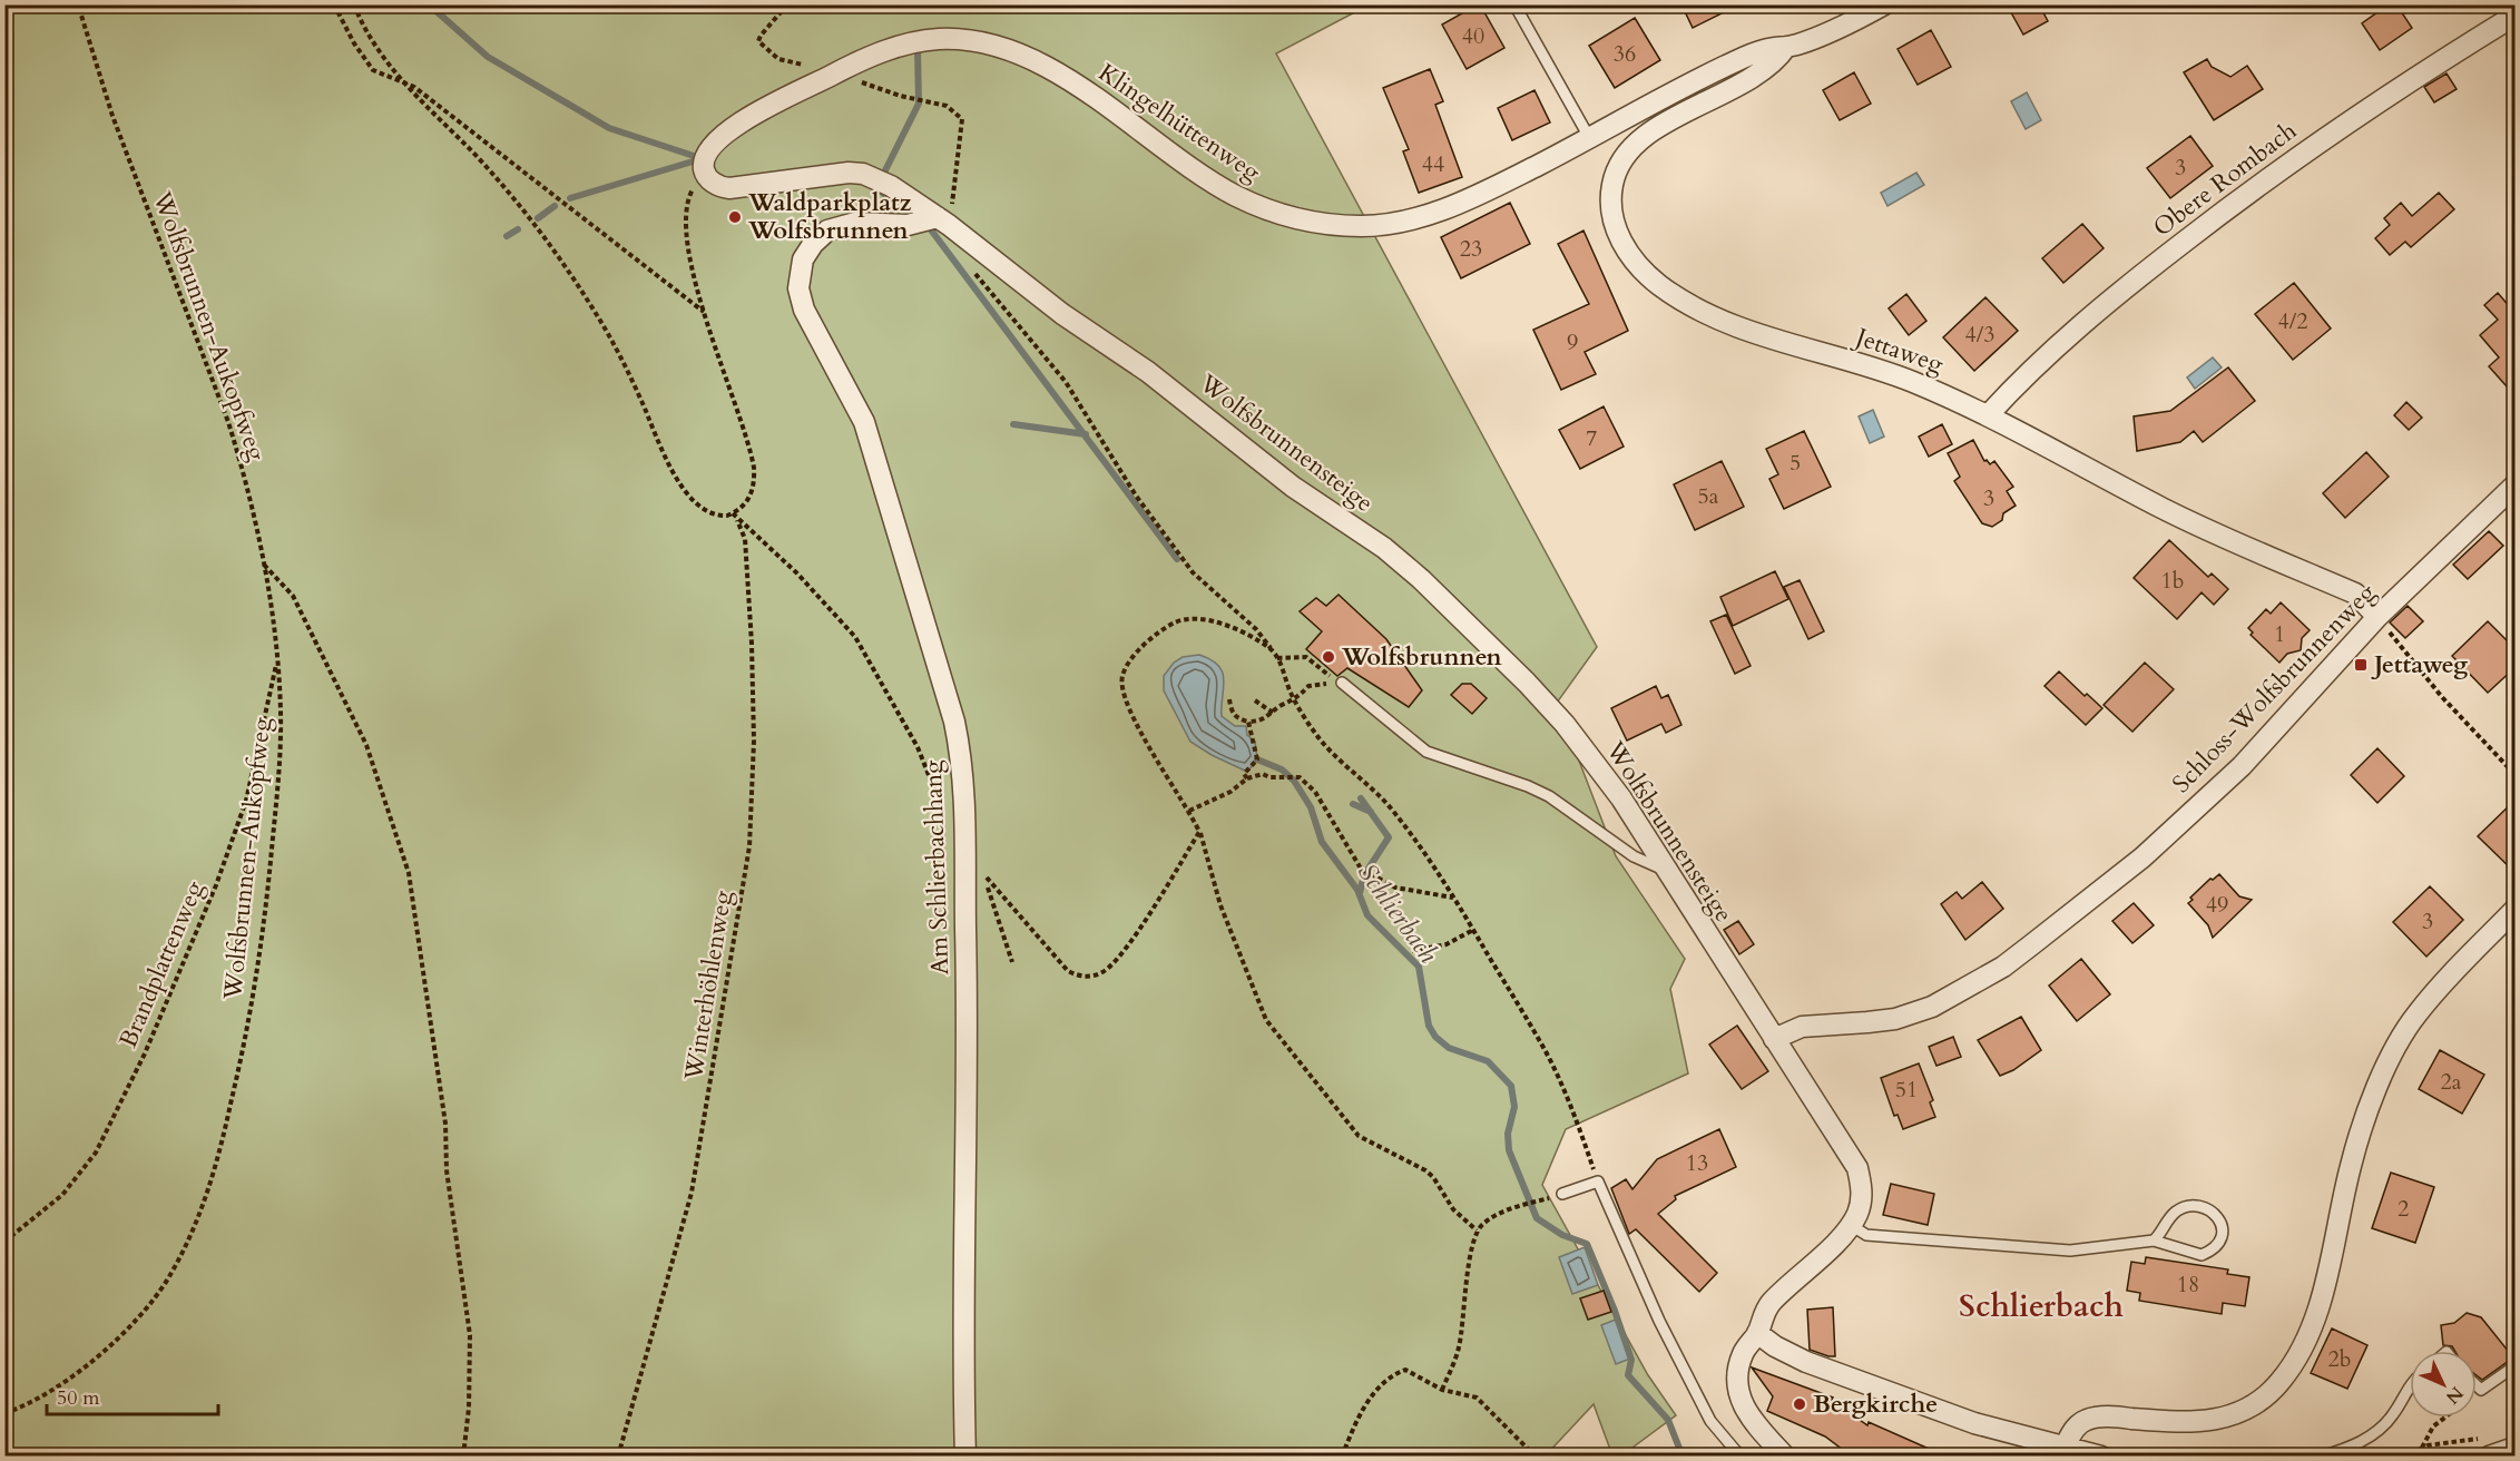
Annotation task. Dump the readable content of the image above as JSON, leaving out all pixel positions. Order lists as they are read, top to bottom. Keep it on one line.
{"streets":{"street":["Klingelhüttenweg","Obere Rombach","Jettaweg","Wolfsbrunnensteige","Schloss-Wolfsbrunnenweg","Am Schlierbachhang"],"path":["Wolfsbrunnen-Aukopfweg","Brandplattenweg","Winterhöhlenweg"]},"crossings":[["Klingelhüttenweg","Jettaweg"],["Obere Rombach","Jettaweg"],["Wolfsbrunnen-Aukopfweg","Brandplattenweg"],["Jettaweg","Schloss-Wolfsbrunnenweg"],["Wolfsbrunnensteige","Schloss-Wolfsbrunnenweg"],["Wolfsbrunnensteige","Am Schlierbachhang"]],"districts":["Schlierbach"],"water":["Schlierbach"],"places":{"other":["Waldparkplatz Wolfsbrunnen","Wolfsbrunnen","Bergkirche"],"transit":["Jettaweg"]},"house_numbers":["40","36","44","3","23","4/2","4/3","9","7","5","5a","3","1b","1","49","3","2a","51","13","2","18","2b"],"scale_bar":"50 m","north":"bottom right"}
